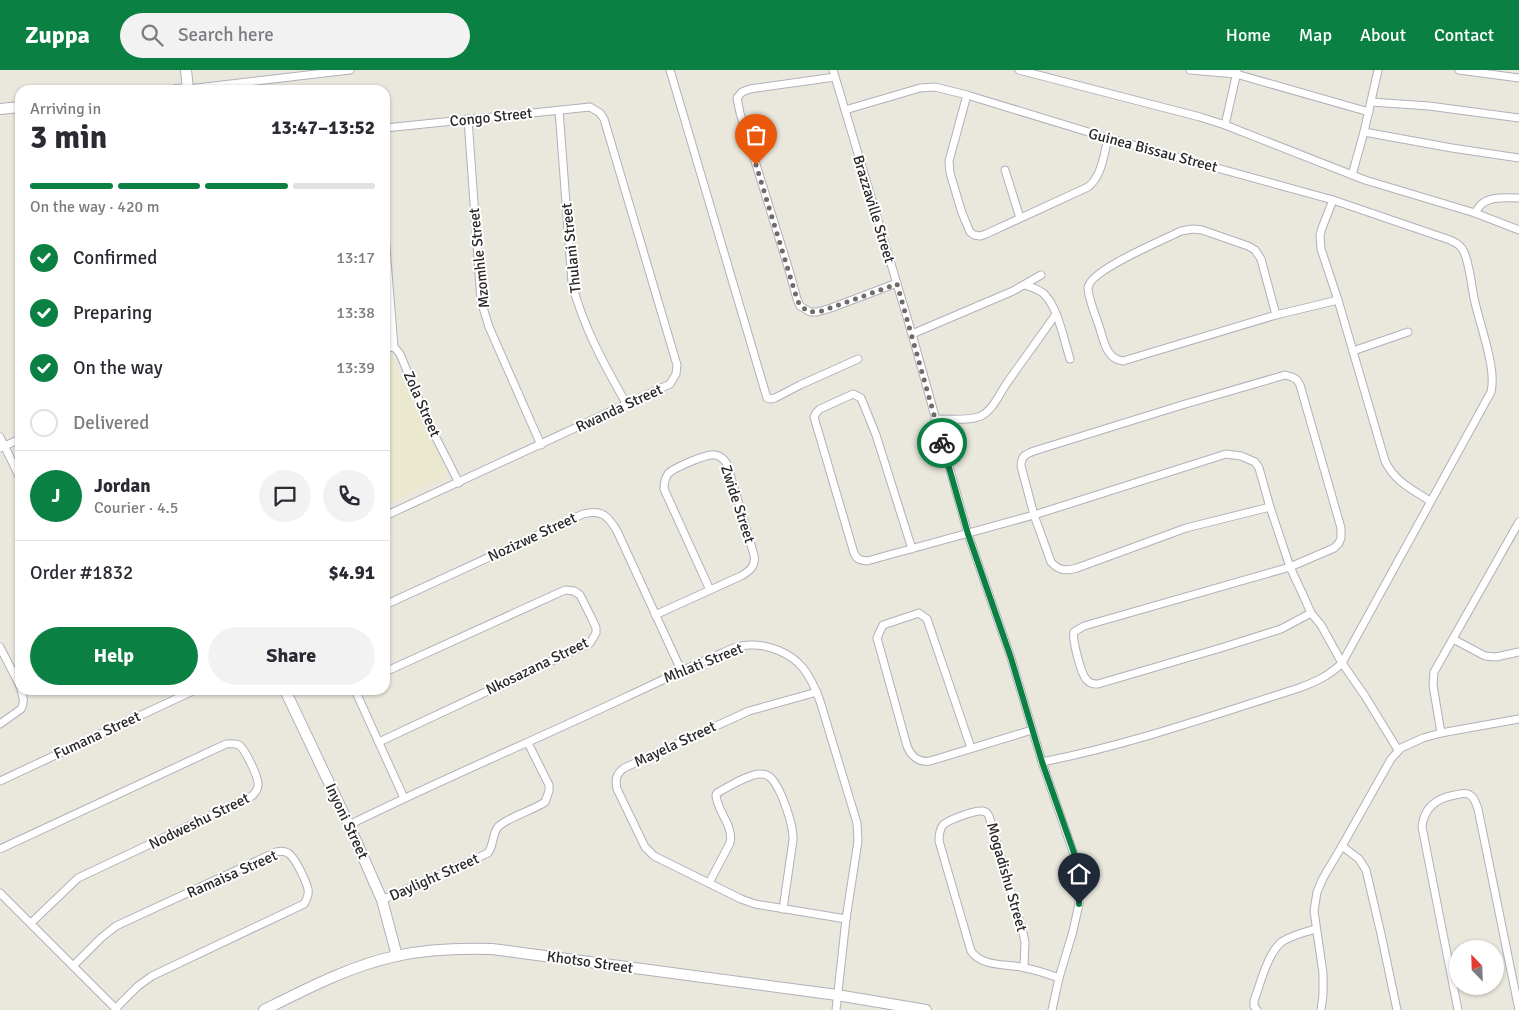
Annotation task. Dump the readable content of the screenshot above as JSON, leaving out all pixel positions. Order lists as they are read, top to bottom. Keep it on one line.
{"streets":{"street":["Congo Street","Guinea Bissau Street","Brazzaville Street","Thulani Street","Mzomhle Street","Zola Street","Rwanda Street","Zwide Street","Nozizwe Street","Mhlati Street","Nkosazana Street","Fumana Street","Mayela Street","Nodweshu Street","Inyoni Street","Ramaisa Street","Daylight Street","Mogadishu Street","Khotso Street"]},"crossings":[["Congo Street","Thulani Street"],["Congo Street","Mzomhle Street"],["Congo Street","Rwanda Street"],["Guinea Bissau Street","Brazzaville Street"],["Brazzaville Street","Mogadishu Street"],["Thulani Street","Rwanda Street"],["Mzomhle Street","Rwanda Street"],["Zola Street","Rwanda Street"],["Zwide Street","Nozizwe Street"],["Nozizwe Street","Mhlati Street"],["Mhlati Street","Mayela Street"],["Mhlati Street","Inyoni Street"],["Mhlati Street","Daylight Street"],["Mhlati Street","Khotso Street"],["Inyoni Street","Daylight Street"],["Inyoni Street","Khotso Street"]],"north":"top left","page":{"header":"Zuppa","search":"Search here","nav":["Home","Map","About","Contact"],"heading":["3 min","Arriving in","13:47–13:52"],"panel":["Jordan","Courier · 4.5","Order #1832","$4.91"],"bar":"On the way · 420 m","list":[["Confirmed","13:17"],["Preparing","13:38"],["On the way","13:39"],"Delivered"],"round":"J","buttons":["Help","Share"]}}
